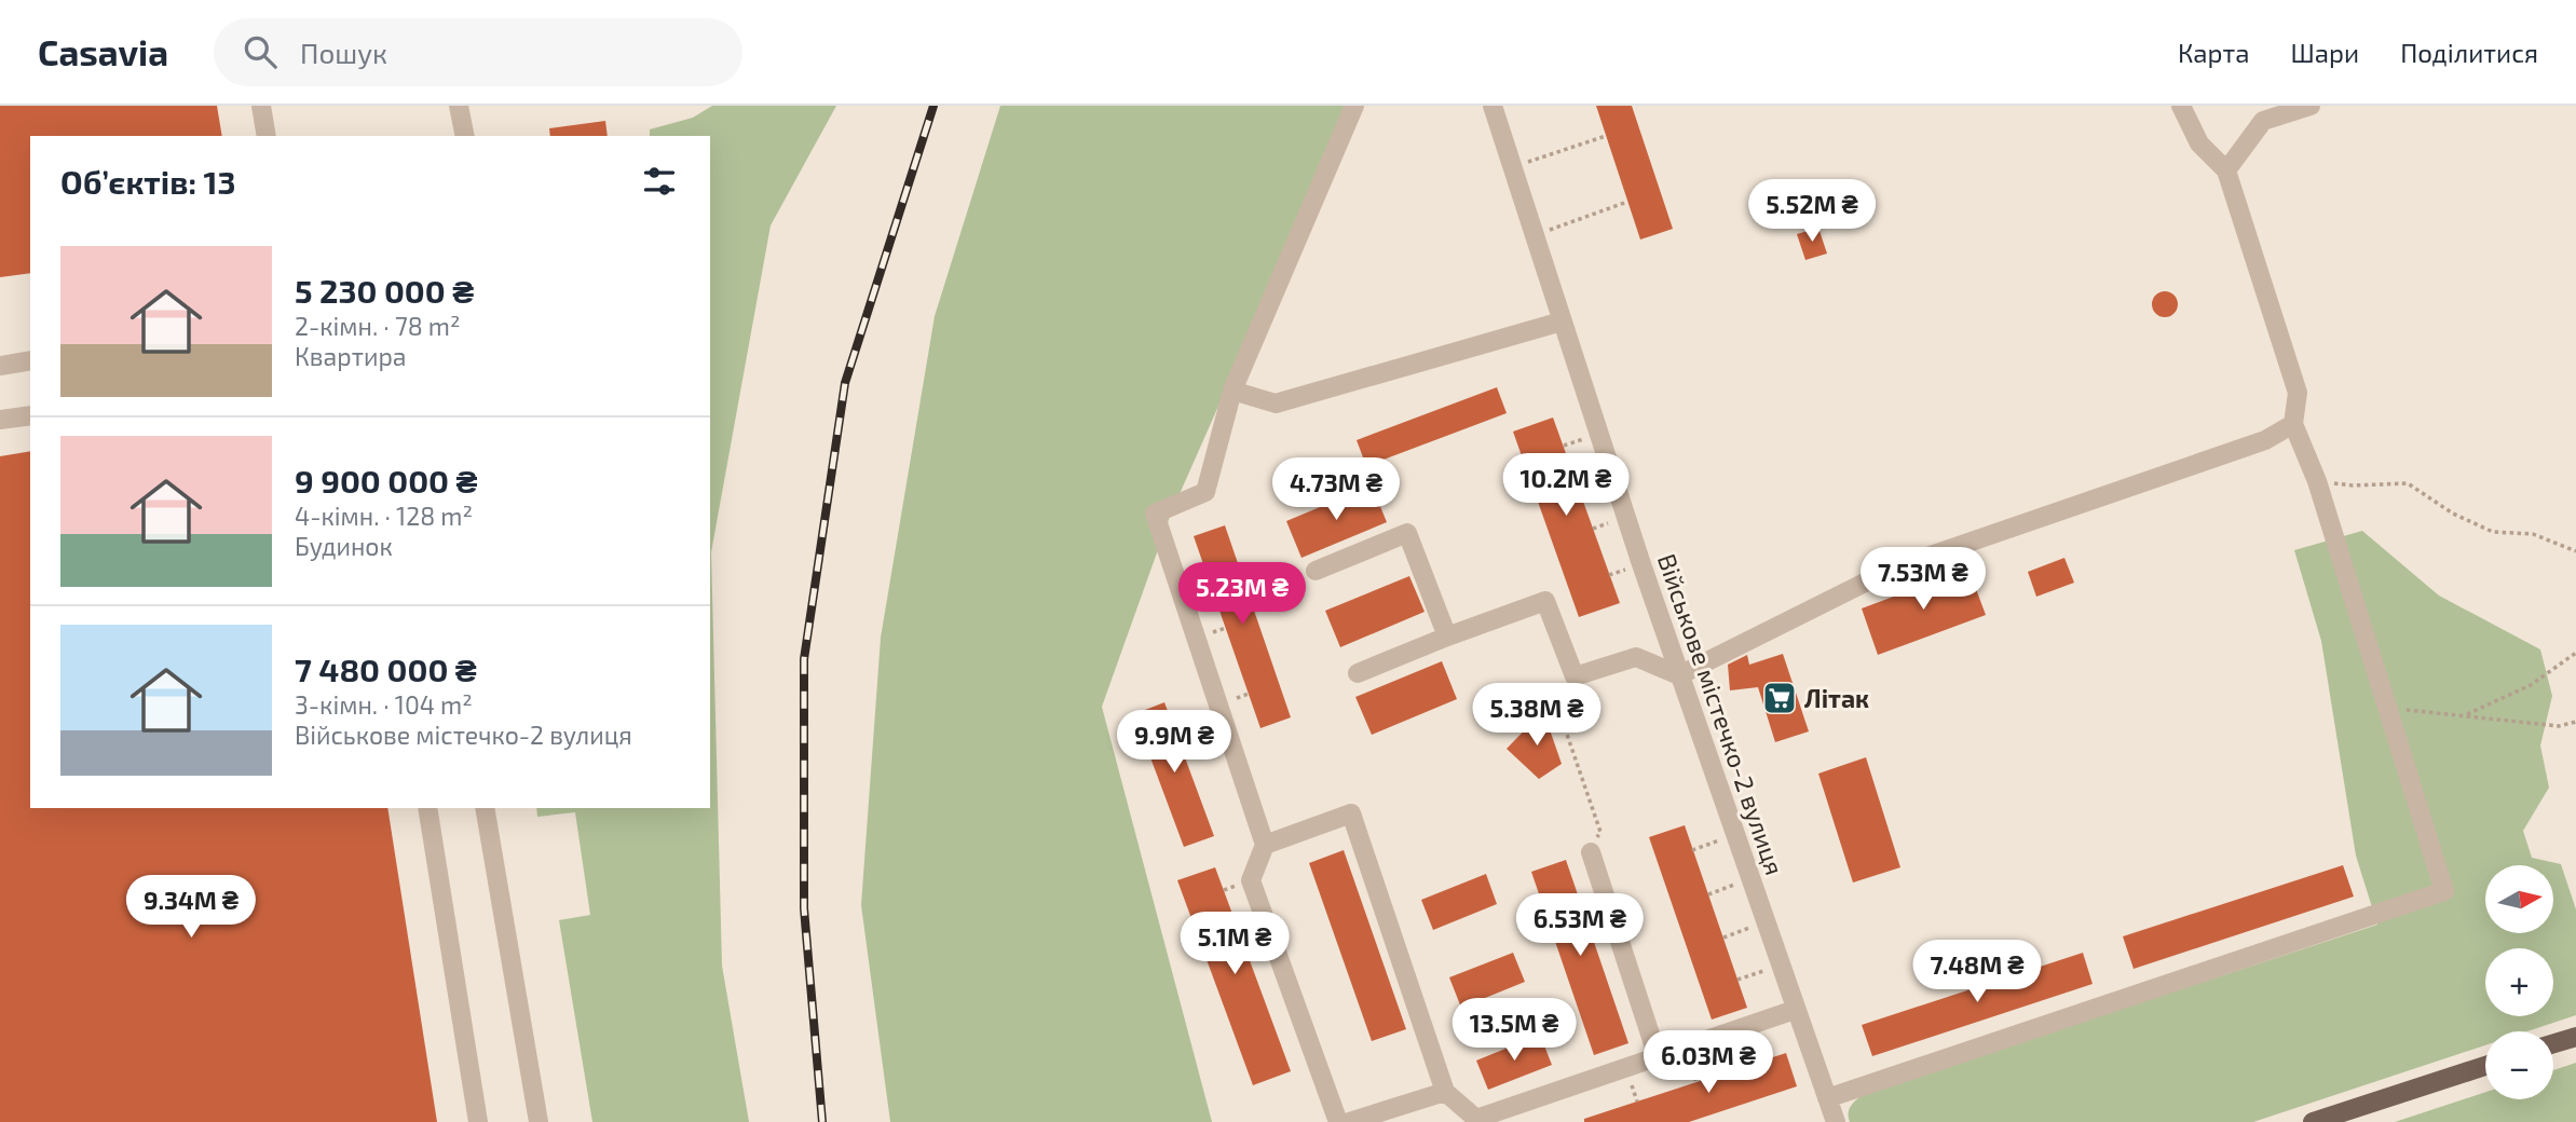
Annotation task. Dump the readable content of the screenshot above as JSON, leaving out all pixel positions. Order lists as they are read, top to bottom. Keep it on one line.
{"streets":{"street":["Військове містечко-2 вулиця"]},"places":{"supermarket":["Літак"]},"north":"right","page":{"header":"Casavia","search":"Пошук","nav":["Карта","Шари","Поділитися"],"heading":"Об’єктів: 13","price":["5.52M ₴","10.2M ₴","4.73M ₴","7.53M ₴","5.23M ₴","5.38M ₴","9.9M ₴","9.34M ₴","6.53M ₴","5.1M ₴","7.48M ₴","13.5M ₴","6.03M ₴"],"list":[{"name":"5 230 000 ₴","note":"2-кімн. · 78 m² · Квартира"},{"name":"9 900 000 ₴","note":"4-кімн. · 128 m² · Будинок"},{"name":"7 480 000 ₴","note":"3-кімн. · 104 m² · Військове містечко-2 вулиця"}],"map_buttons":["+","−"]}}
